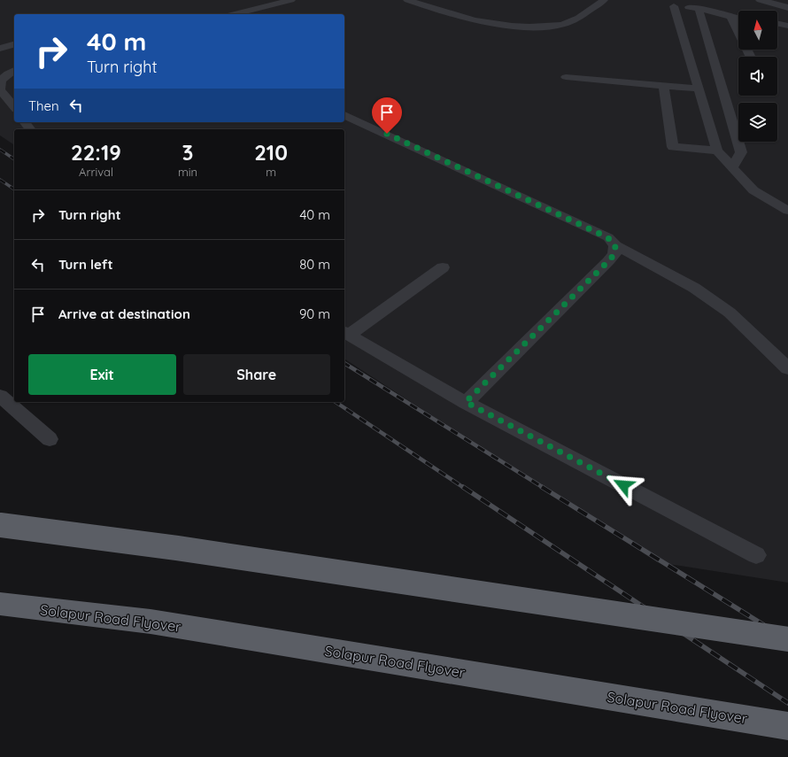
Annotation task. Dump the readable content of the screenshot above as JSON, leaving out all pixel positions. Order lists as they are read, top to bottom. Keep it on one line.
{"streets":{"highway":["Solapur Road Flyover"]},"north":"top","page":{"turn":["40 m","Turn right"],"then":"Then","eta":["22:19","Arrival","3","min","210","m"],"list":[{"name":"Turn right","value":"40 m"},{"name":"Turn left","value":"80 m"},{"name":"Arrive at destination","value":"90 m"}],"buttons":["Exit","Share"]}}
